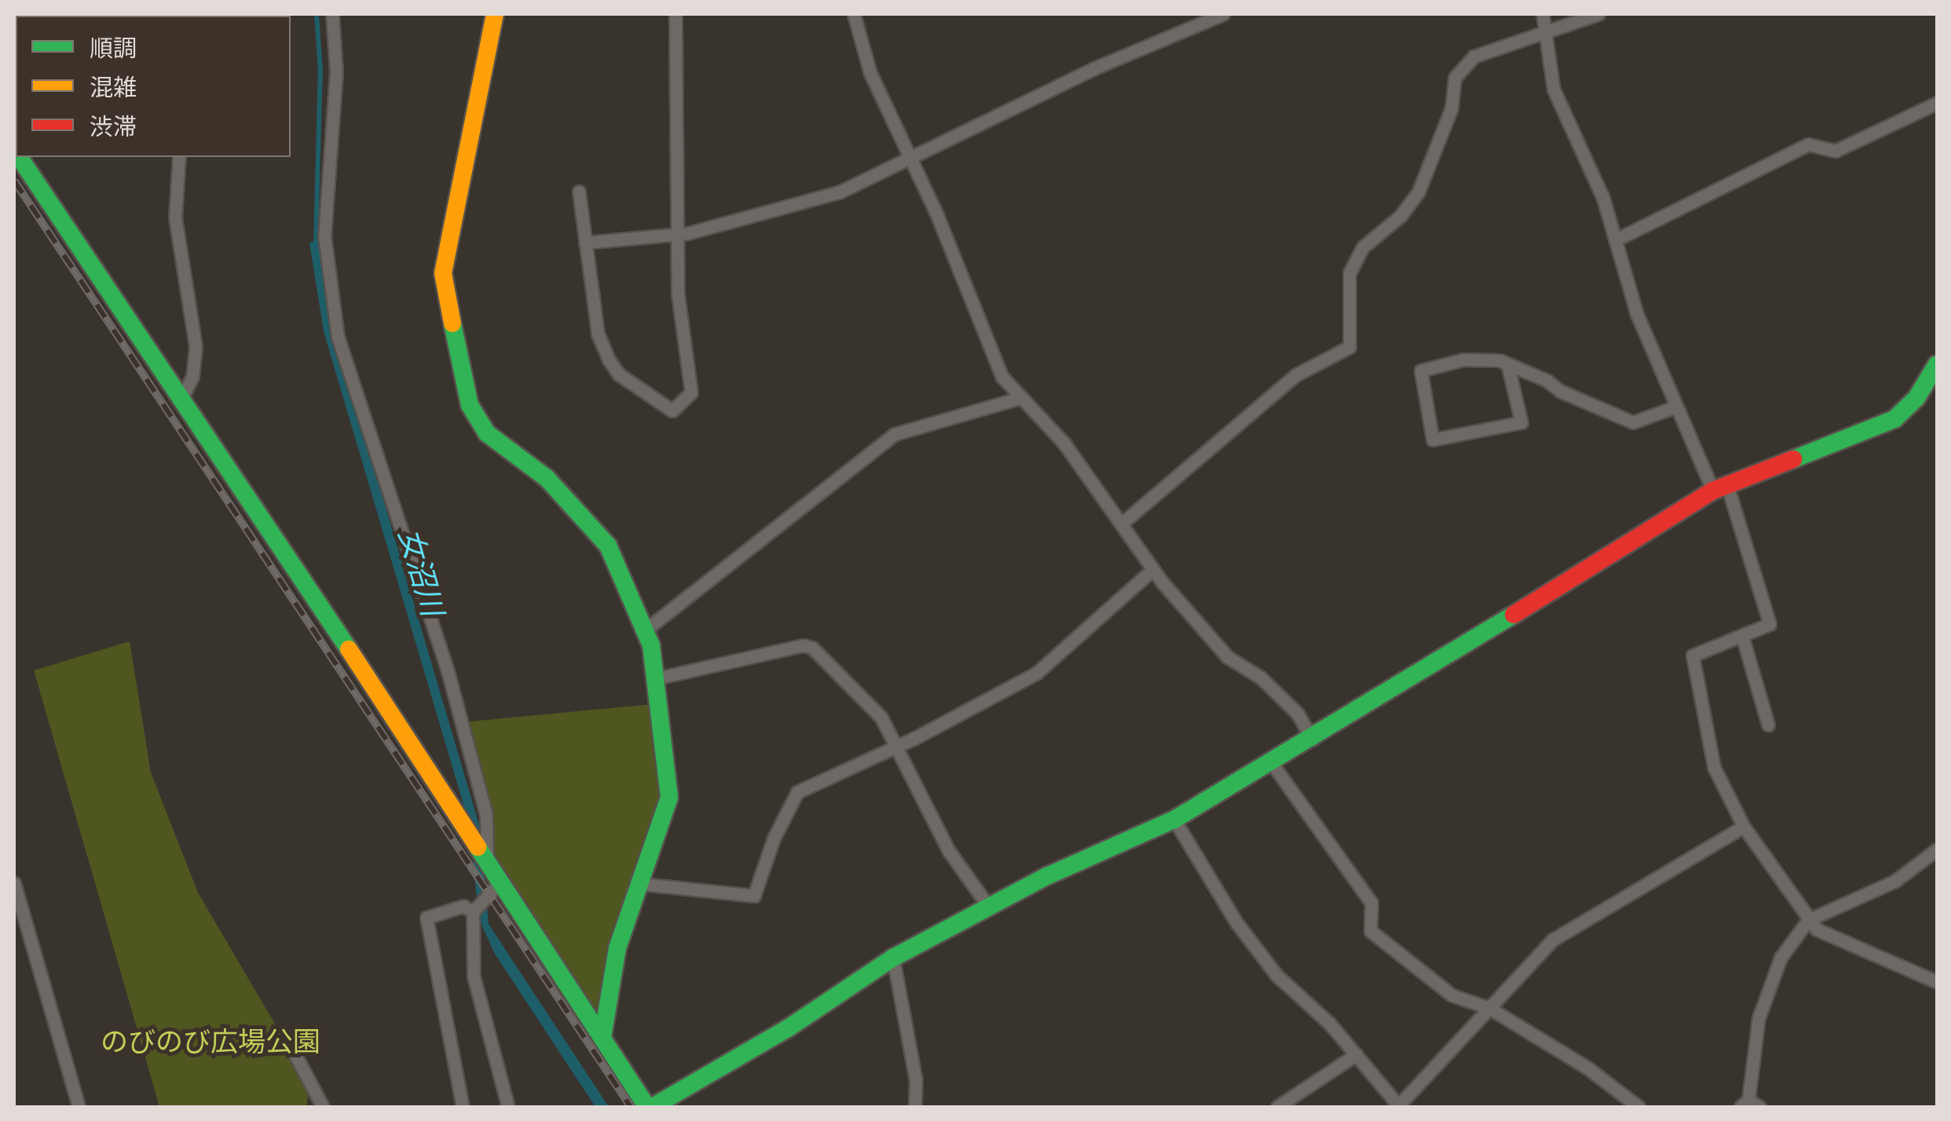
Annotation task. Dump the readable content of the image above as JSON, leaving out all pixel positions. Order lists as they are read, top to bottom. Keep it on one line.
{"water":["女沼川"],"parks":["のびのび広場公園"],"legend":["順調","混雑","渋滞"]}
